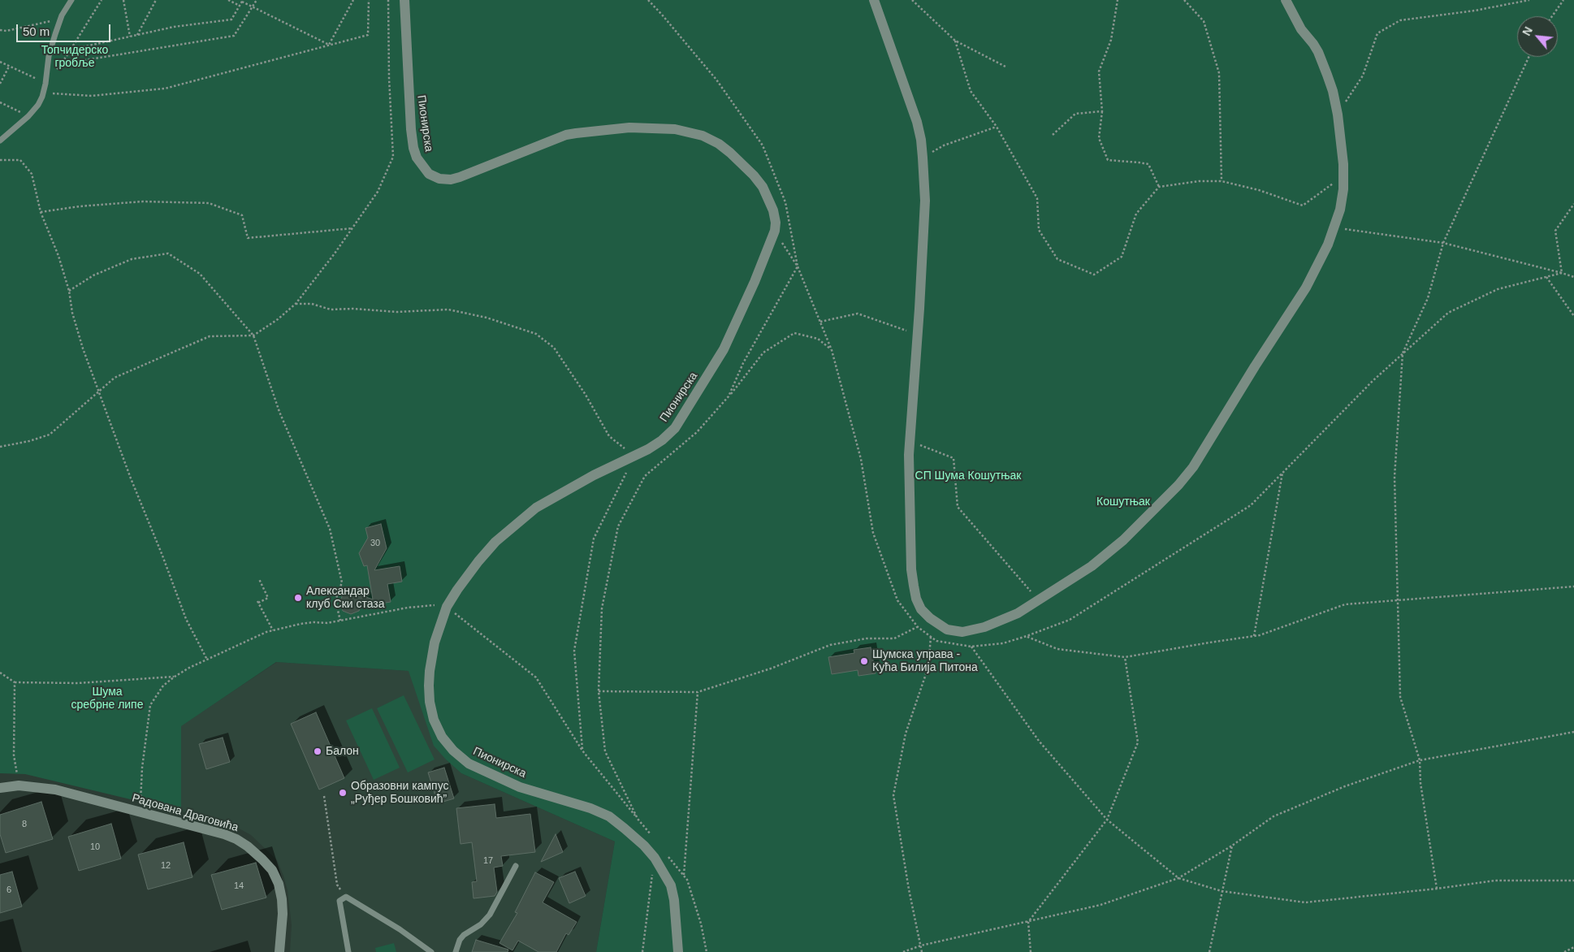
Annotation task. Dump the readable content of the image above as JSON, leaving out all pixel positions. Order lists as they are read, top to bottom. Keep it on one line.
{"streets":{"street":["Пионирска","Радована Драговића"]},"parks":["Топчидерско гробље","СП Шума Кошутњак","Кошутњак","Шума сребрне липе"],"places":["Александар клуб Ски стаза","Шумска управа - Кућа Билија Питона","Балон","Образовни кампус „Руђер Бошковић”"],"house_numbers":["30","8","10","17","12","14","6"],"scale_bar":"50 m","north":"top left"}
